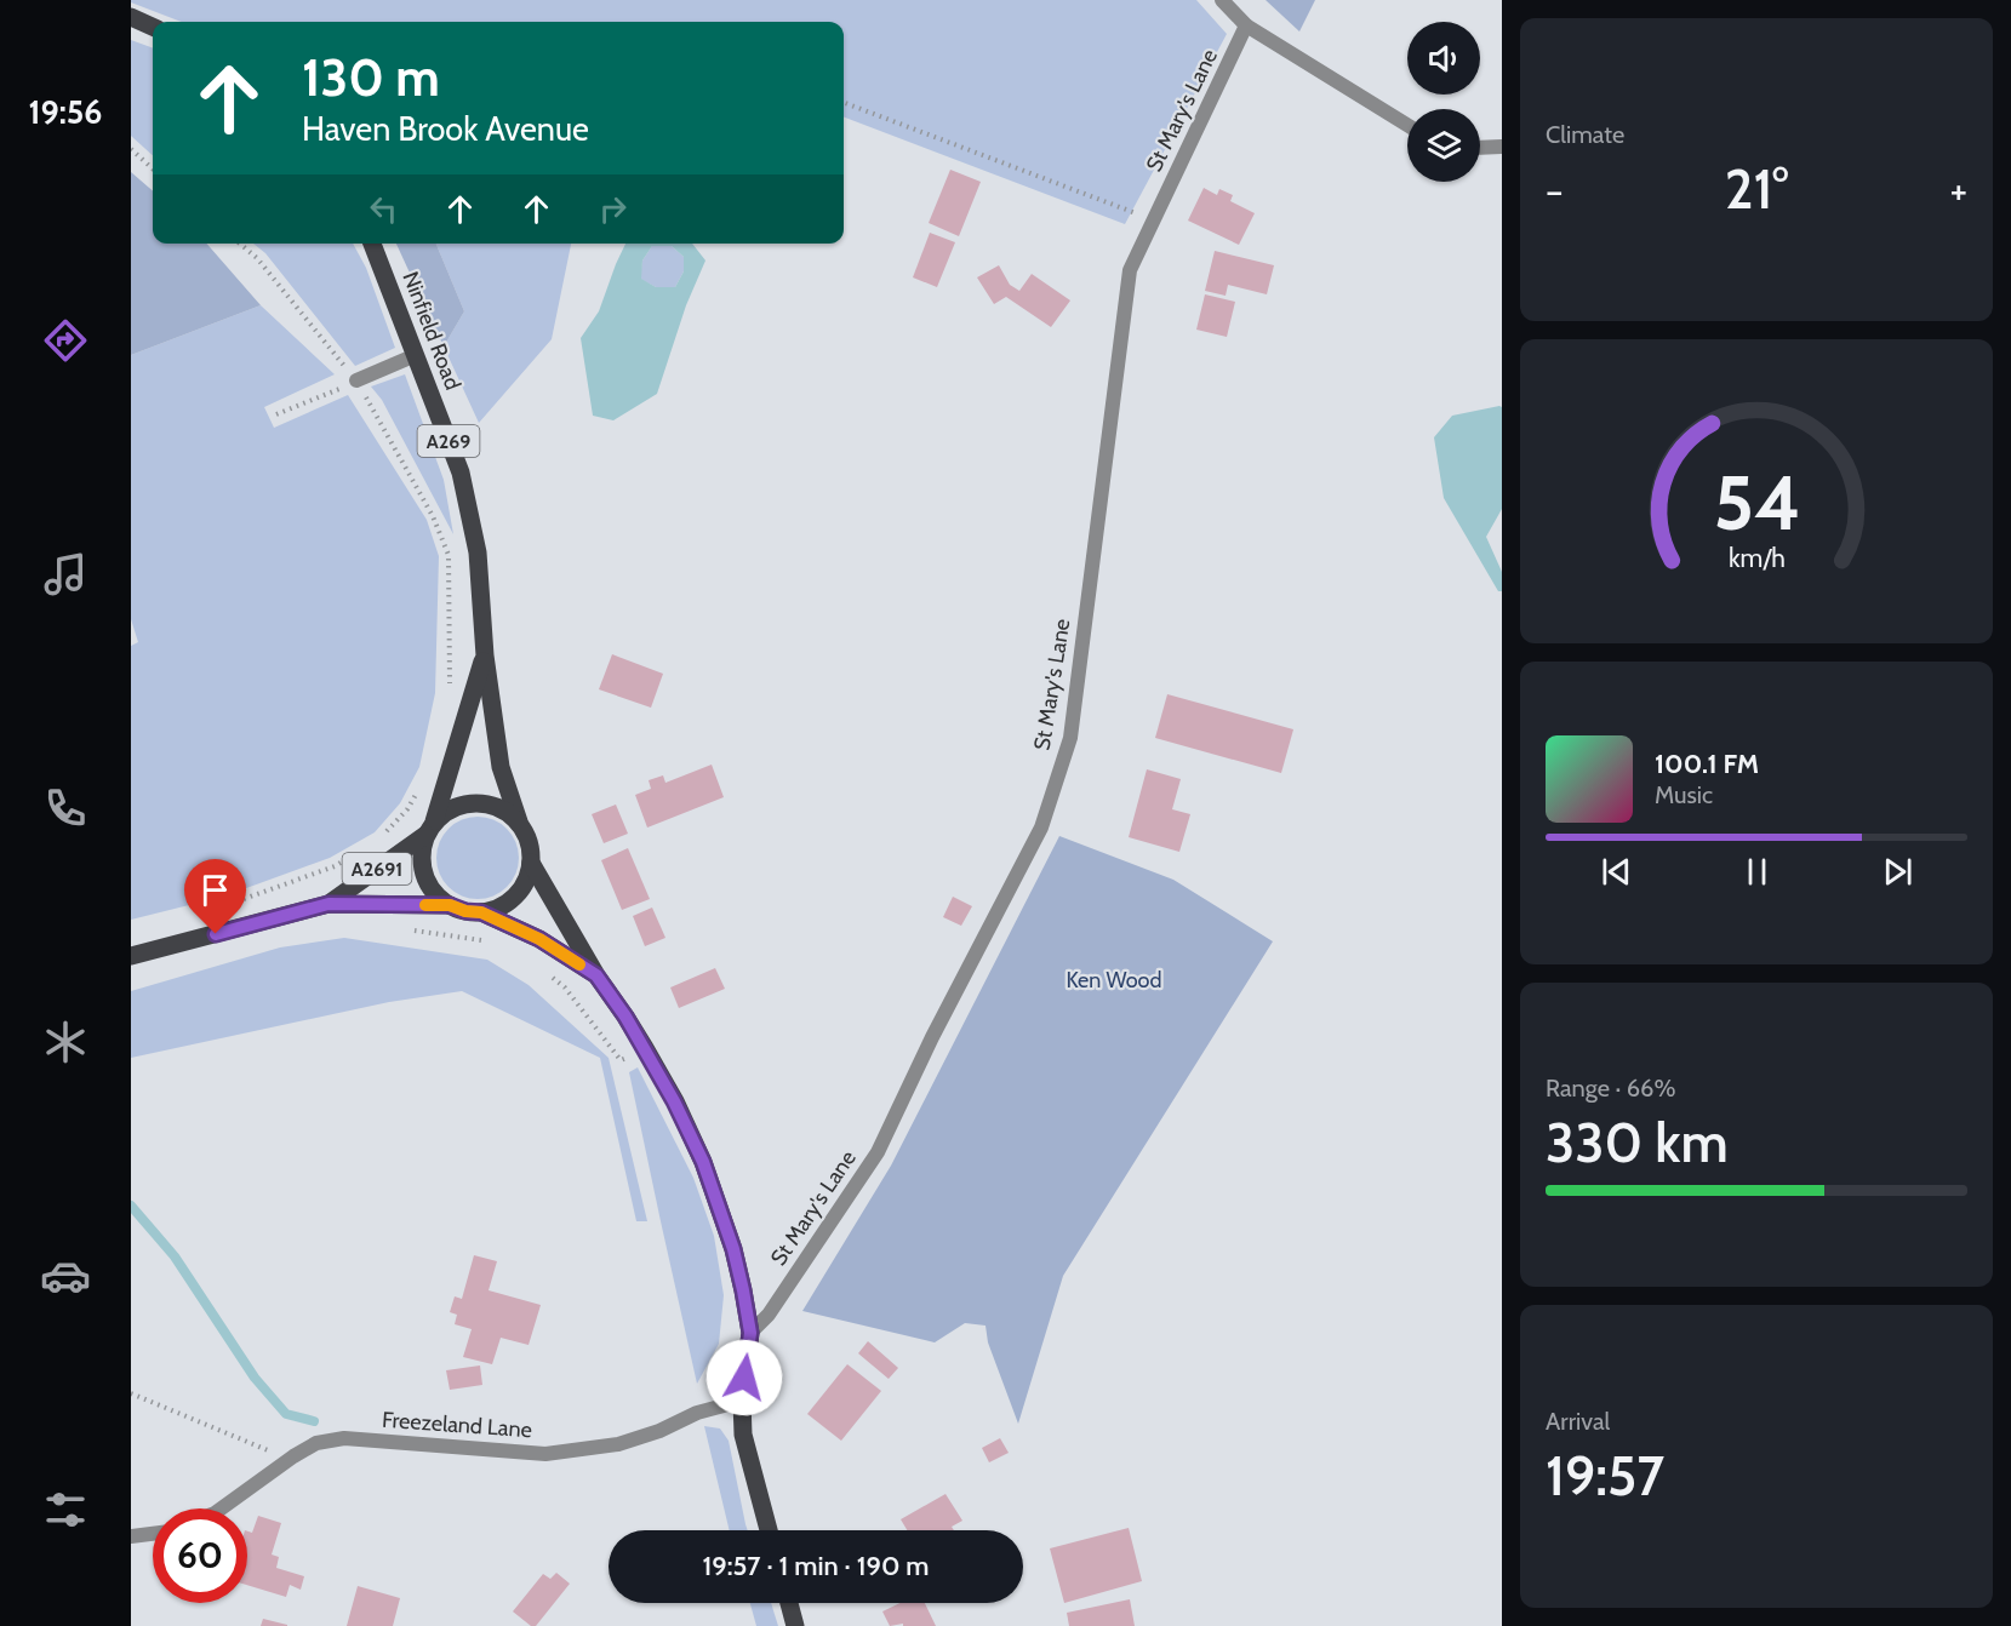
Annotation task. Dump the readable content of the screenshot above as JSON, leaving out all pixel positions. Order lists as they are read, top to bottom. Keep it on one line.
{"streets":{"main road":["Ninfield Road","A269","A2691"],"street":["St Mary's Lane","Freezeland Lane"]},"crossings":[["Ninfield Road","A2691"]],"parks":["Ken Wood"],"page":{"tabs":"19:56","tile":["Climate",["Range · 66%","330 km"],["Arrival","19:57"]],"turn":["130 m","Haven Brook Avenue"],"heat":["−","21°","+"],"song":["100.1 FM","Music"],"limit":"60","trip":"19:57 · 1 min · 190 m","gauge":["54","km/h"]}}
